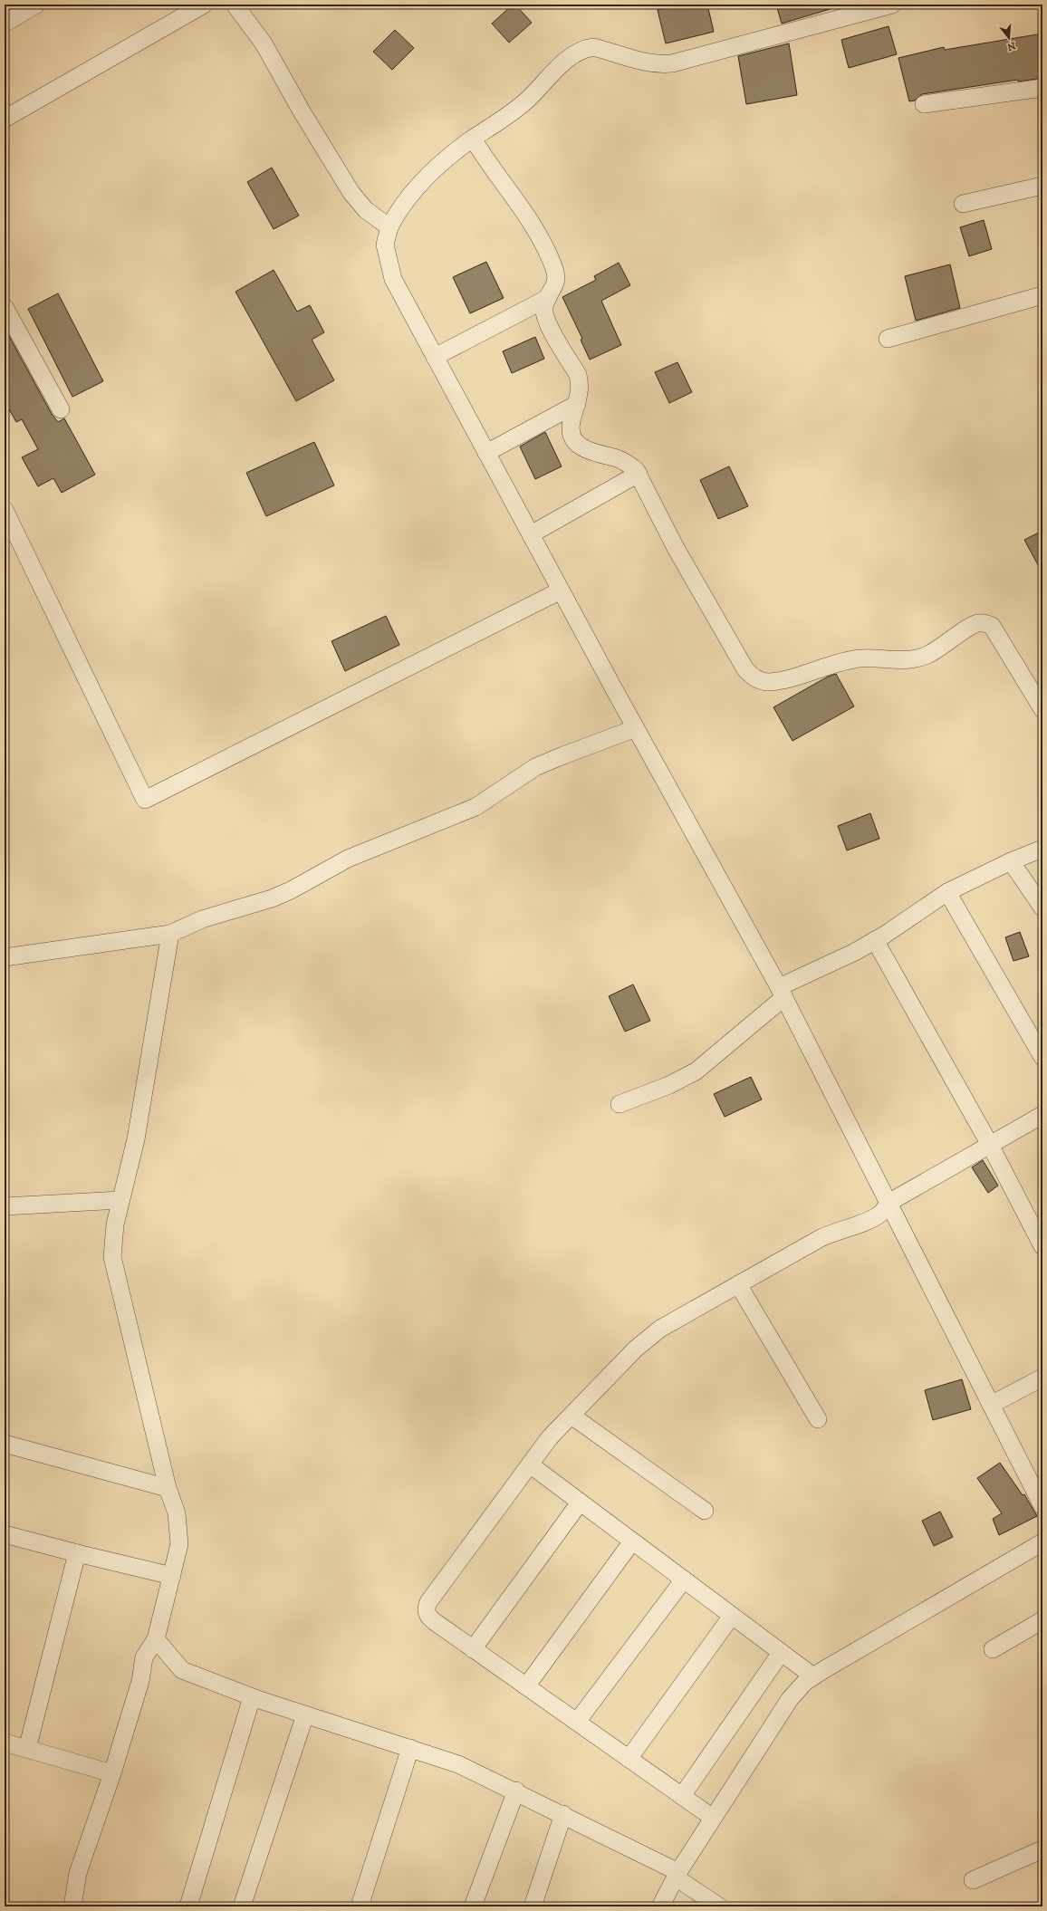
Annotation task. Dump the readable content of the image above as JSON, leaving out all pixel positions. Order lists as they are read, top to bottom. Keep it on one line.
{"north":"bottom"}
